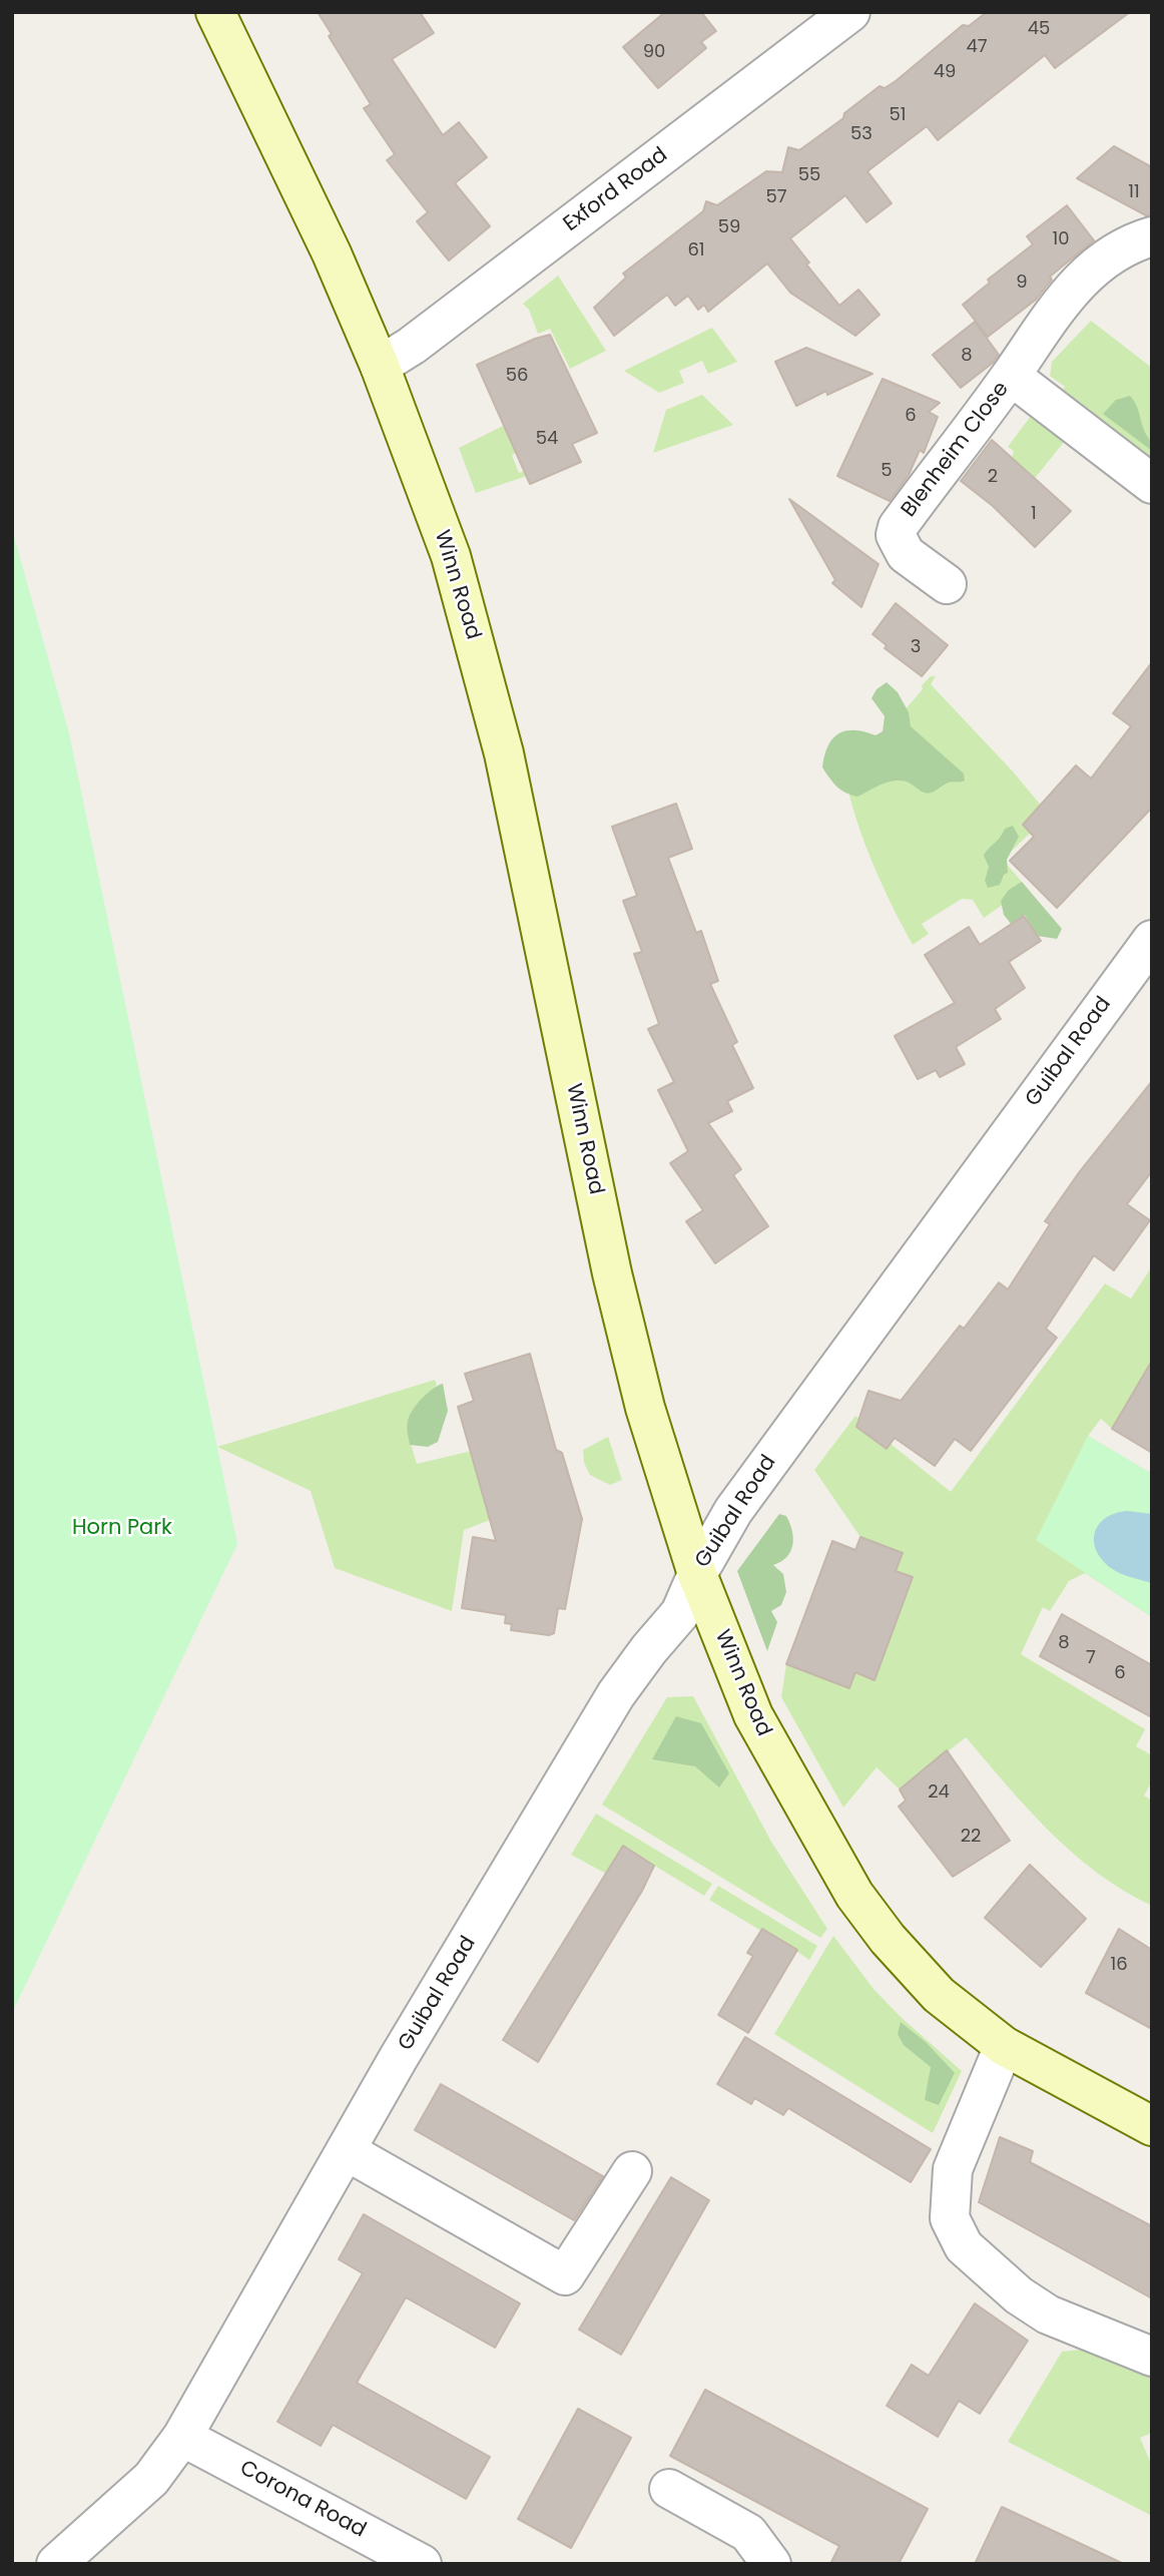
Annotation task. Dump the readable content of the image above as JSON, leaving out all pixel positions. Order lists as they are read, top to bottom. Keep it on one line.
{"streets":{"street":["Exford Road","Blenheim Close","Winn Road","Guibal Road","Corona Road"]},"crossings":[["Exford Road","Winn Road"],["Winn Road","Guibal Road"],["Guibal Road","Corona Road"]],"parks":["Horn Park"],"house_numbers":["45","47","90","49","51","53","55","11","57","59","10","61","9","8","56","6","54","5","2","1","3","8","7","6","24","22","16"]}
